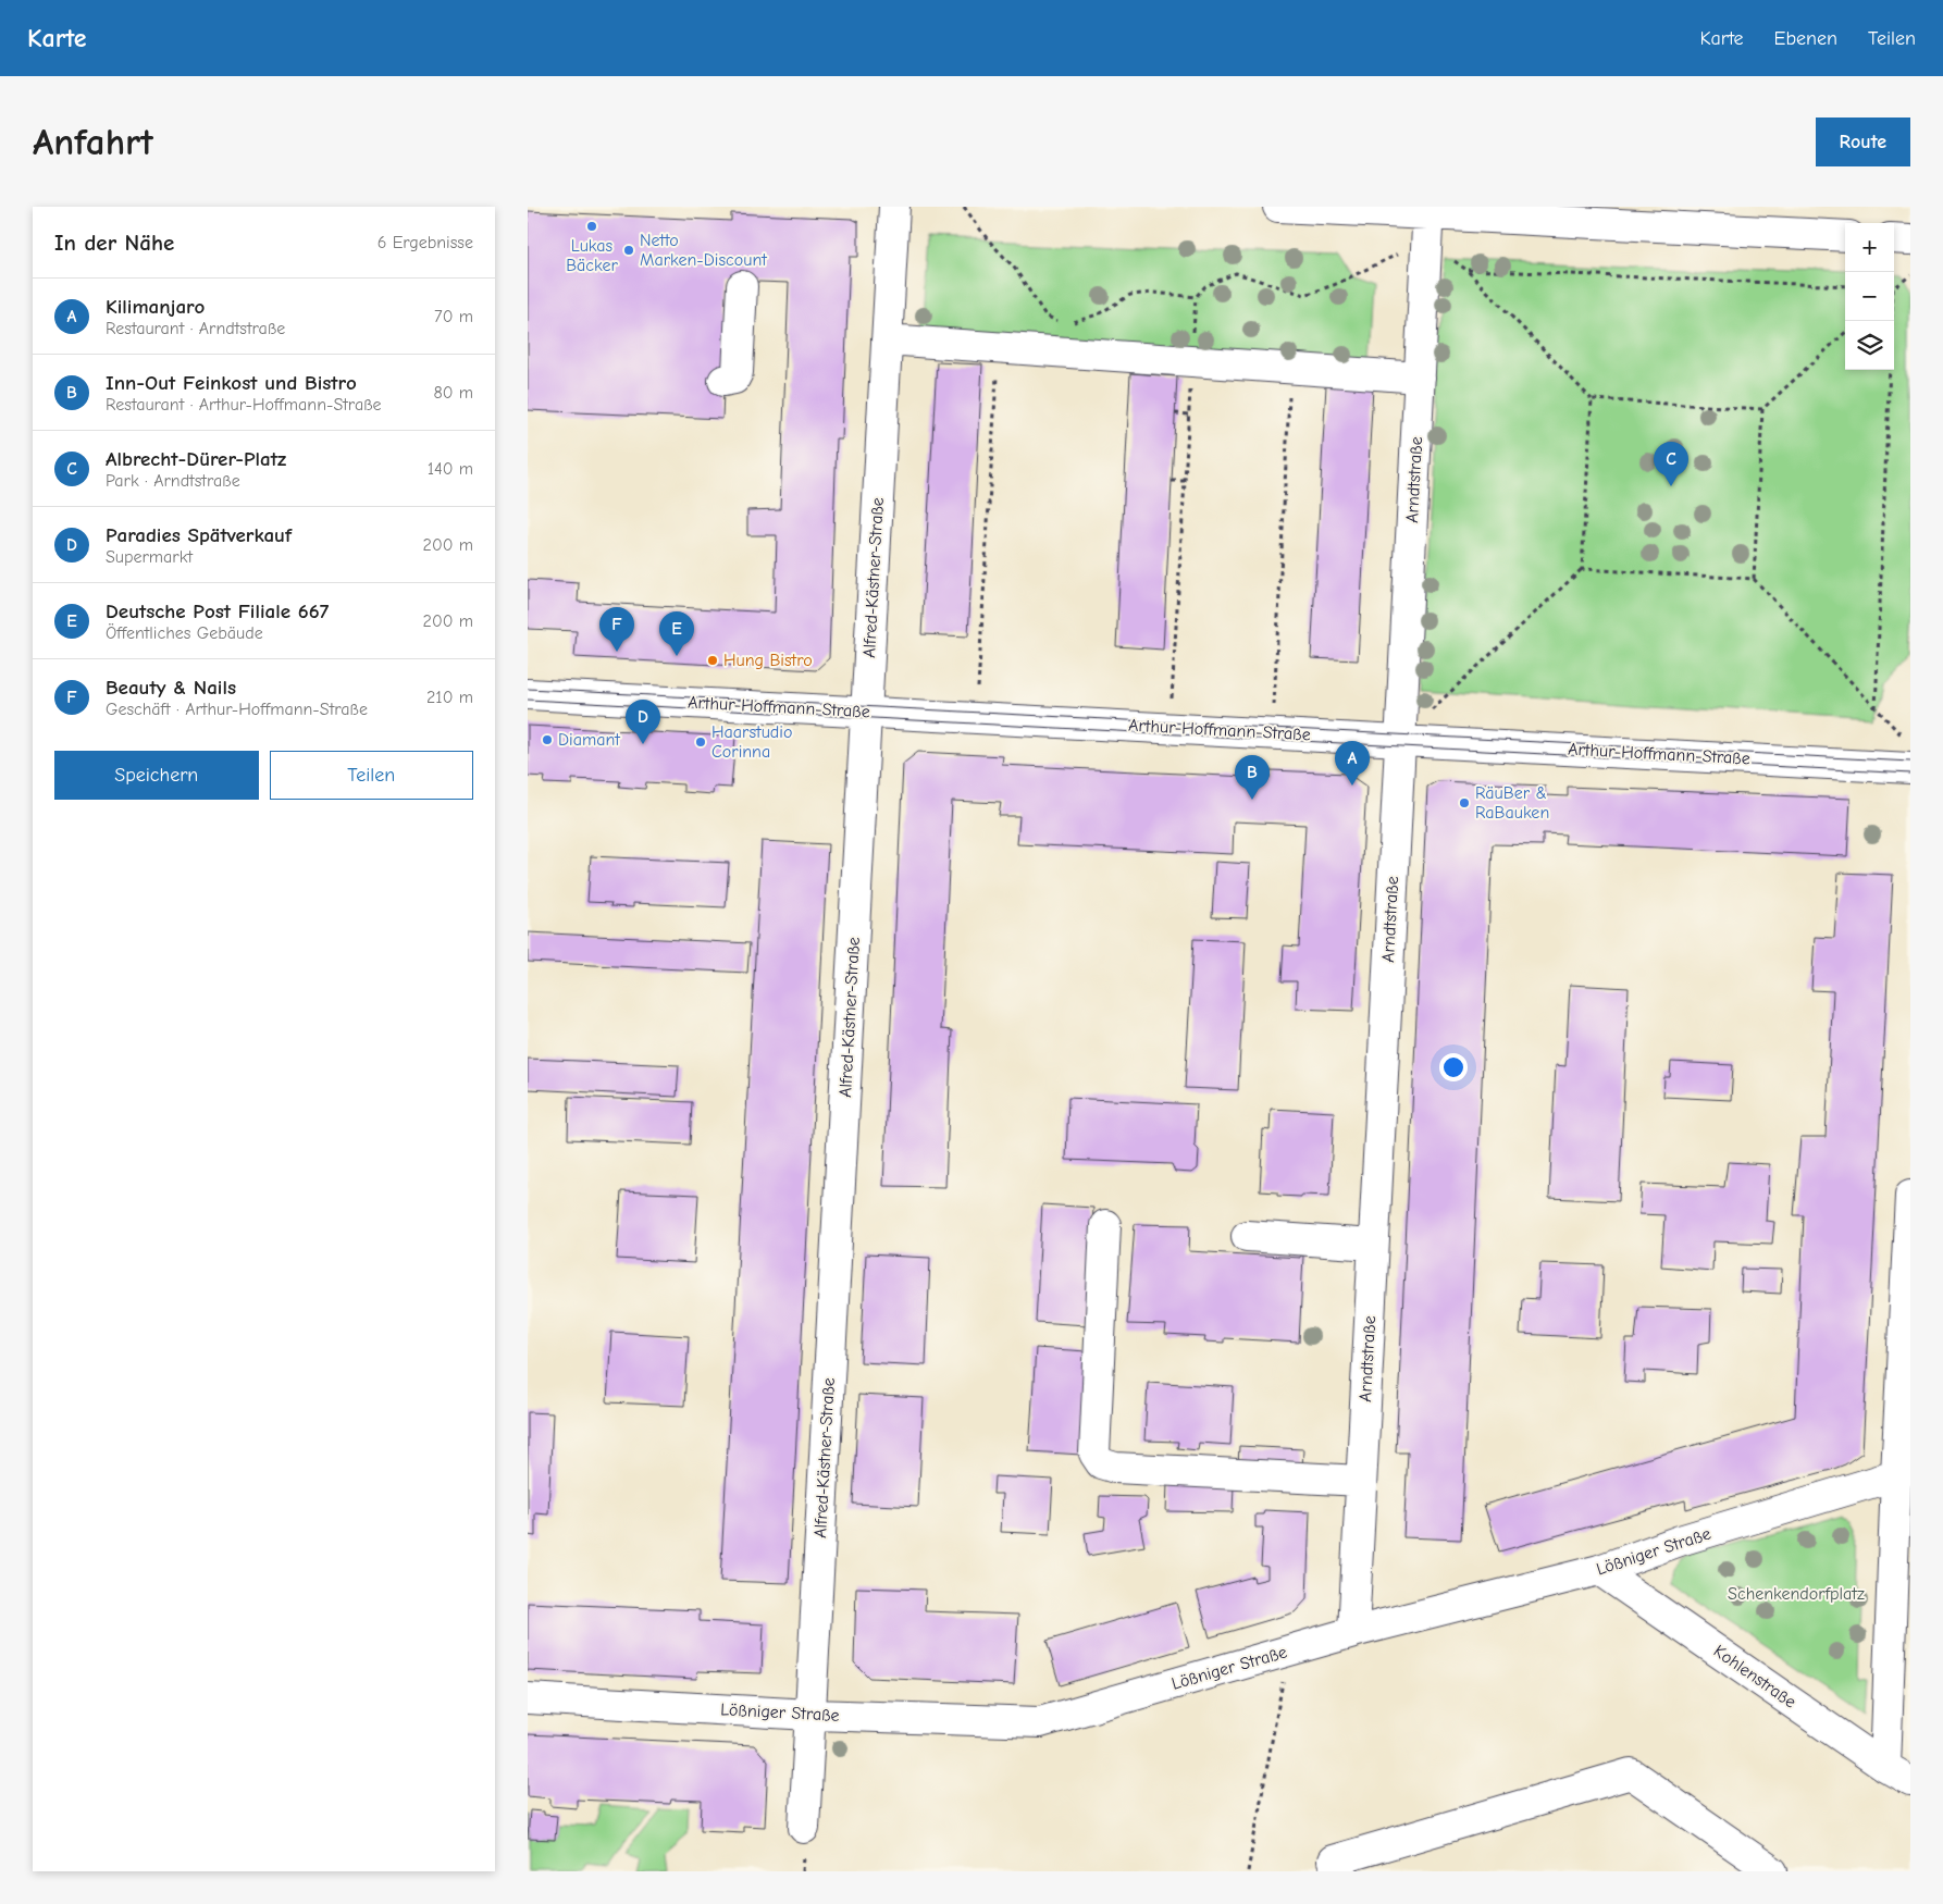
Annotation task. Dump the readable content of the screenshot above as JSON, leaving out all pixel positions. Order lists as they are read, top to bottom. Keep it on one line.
{"streets":{"street":["Arndtstraße","Alfred-Kästner-Straße","Arthur-Hoffmann-Straße","Lößniger Straße","Kohlenstraße"]},"crossings":[["Arndtstraße","Arthur-Hoffmann-Straße"],["Arndtstraße","Lößniger Straße"],["Alfred-Kästner-Straße","Arthur-Hoffmann-Straße"],["Alfred-Kästner-Straße","Lößniger Straße"],["Lößniger Straße","Kohlenstraße"]],"parks":["Schenkendorfplatz"],"places":["Lukas Bäcker","Netto Marken-Discount","Hung Bistro","Diamant","Haarstudio Corinna","RäuBer & RaBauken"],"page":{"header":"Karte","nav":["Karte","Ebenen","Teilen"],"buttons":["Route",["Speichern","Teilen"]],"title":"Anfahrt","heading":["In der Nähe","6 Ergebnisse"],"map_buttons":["+","−"],"list":[{"mark":"A","name":"Kilimanjaro","note":"Restaurant · Arndtstraße","value":"70 m"},{"mark":"B","name":"Inn-Out Feinkost und Bistro","note":"Restaurant · Arthur-Hoffmann-Straße","value":"80 m"},{"mark":"C","name":"Albrecht-Dürer-Platz","note":"Park · Arndtstraße","value":"140 m"},{"mark":"D","name":"Paradies Spätverkauf","note":"Supermarkt","value":"200 m"},{"mark":"E","name":"Deutsche Post Filiale 667","note":"Öffentliches Gebäude","value":"200 m"},{"mark":"F","name":"Beauty & Nails","note":"Geschäft · Arthur-Hoffmann-Straße","value":"210 m"}],"pins":["C","F","E","D","A","B"]}}
